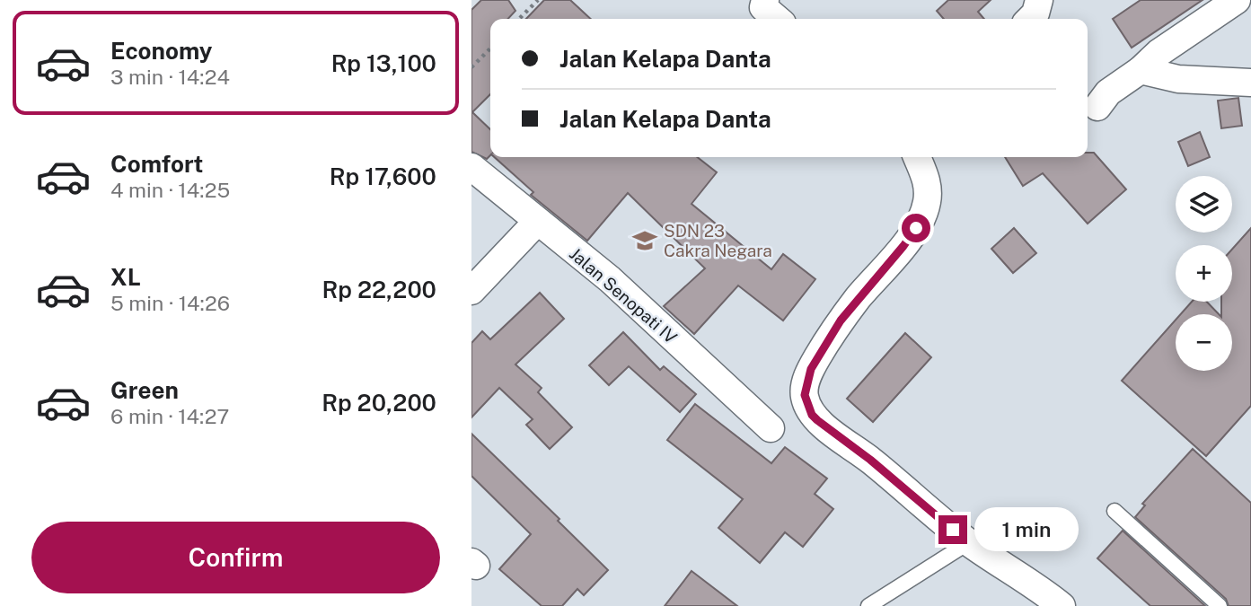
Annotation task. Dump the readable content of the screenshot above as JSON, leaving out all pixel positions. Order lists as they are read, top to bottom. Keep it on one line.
{"streets":{"street":["Jalan Senopati IV"]},"places":{"school or university":["SDN 23 Cakra Negara"]},"page":{"list":[{"name":"Economy","note":"3 min · 14:24","value":"Rp 13,100"},{"name":"Comfort","note":"4 min · 14:25","value":"Rp 17,600"},{"name":"XL","note":"5 min · 14:26","value":"Rp 22,200"},{"name":"Green","note":"6 min · 14:27","value":"Rp 20,200"}],"banner":["Jalan Kelapa Danta","Jalan Kelapa Danta"],"map_buttons":["+","−"],"bubble":"1 min","buttons":"Confirm"}}
